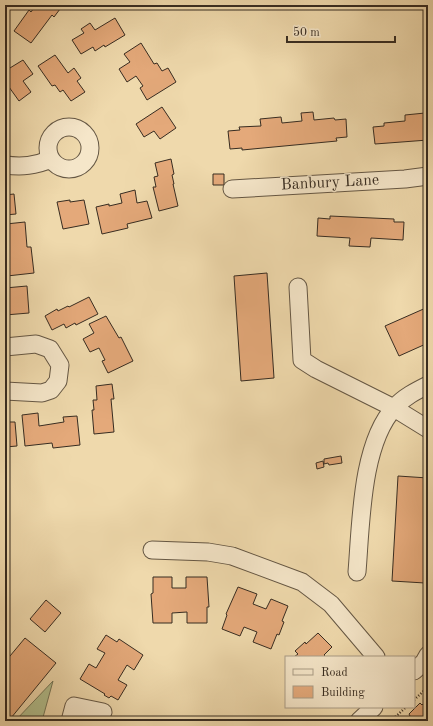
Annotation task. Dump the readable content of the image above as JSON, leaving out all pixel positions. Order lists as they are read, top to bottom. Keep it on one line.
{"streets":{"street":["Banbury Lane"]},"legend":["Road","Building"],"scale_bar":"50 m"}
